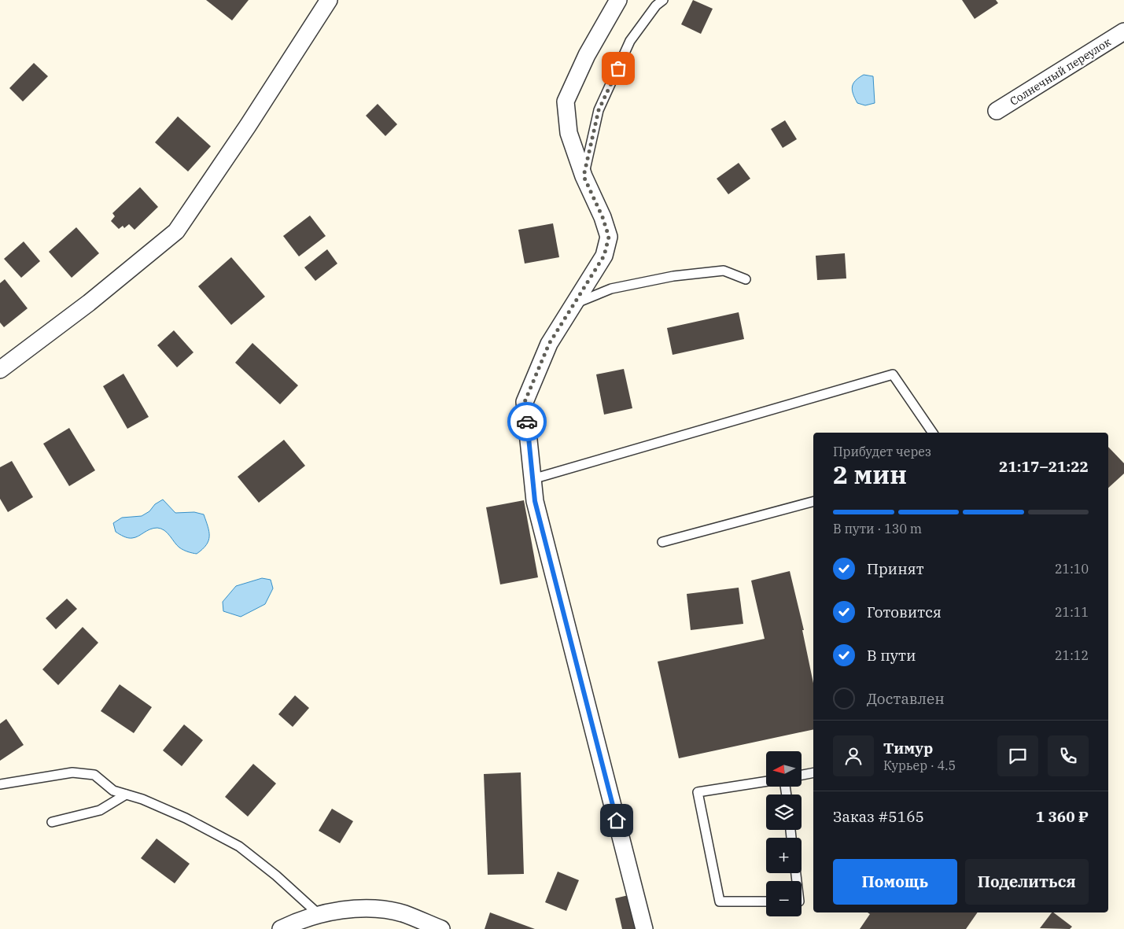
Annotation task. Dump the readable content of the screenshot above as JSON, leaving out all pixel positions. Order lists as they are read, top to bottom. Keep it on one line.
{"streets":{"street":["Солнечный переулок"]},"north":"left","page":{"heading":["2 мин","Прибудет через","21:17–21:22"],"panel":["Тимур","Курьер · 4.5","Заказ #5165","1 360 ₽"],"bar":"В пути · 130 m","list":[["Принят","21:10"],["Готовится","21:11"],["В пути","21:12"],"Доставлен"],"map_buttons":["+","−"],"buttons":["Помощь","Поделиться"]}}
